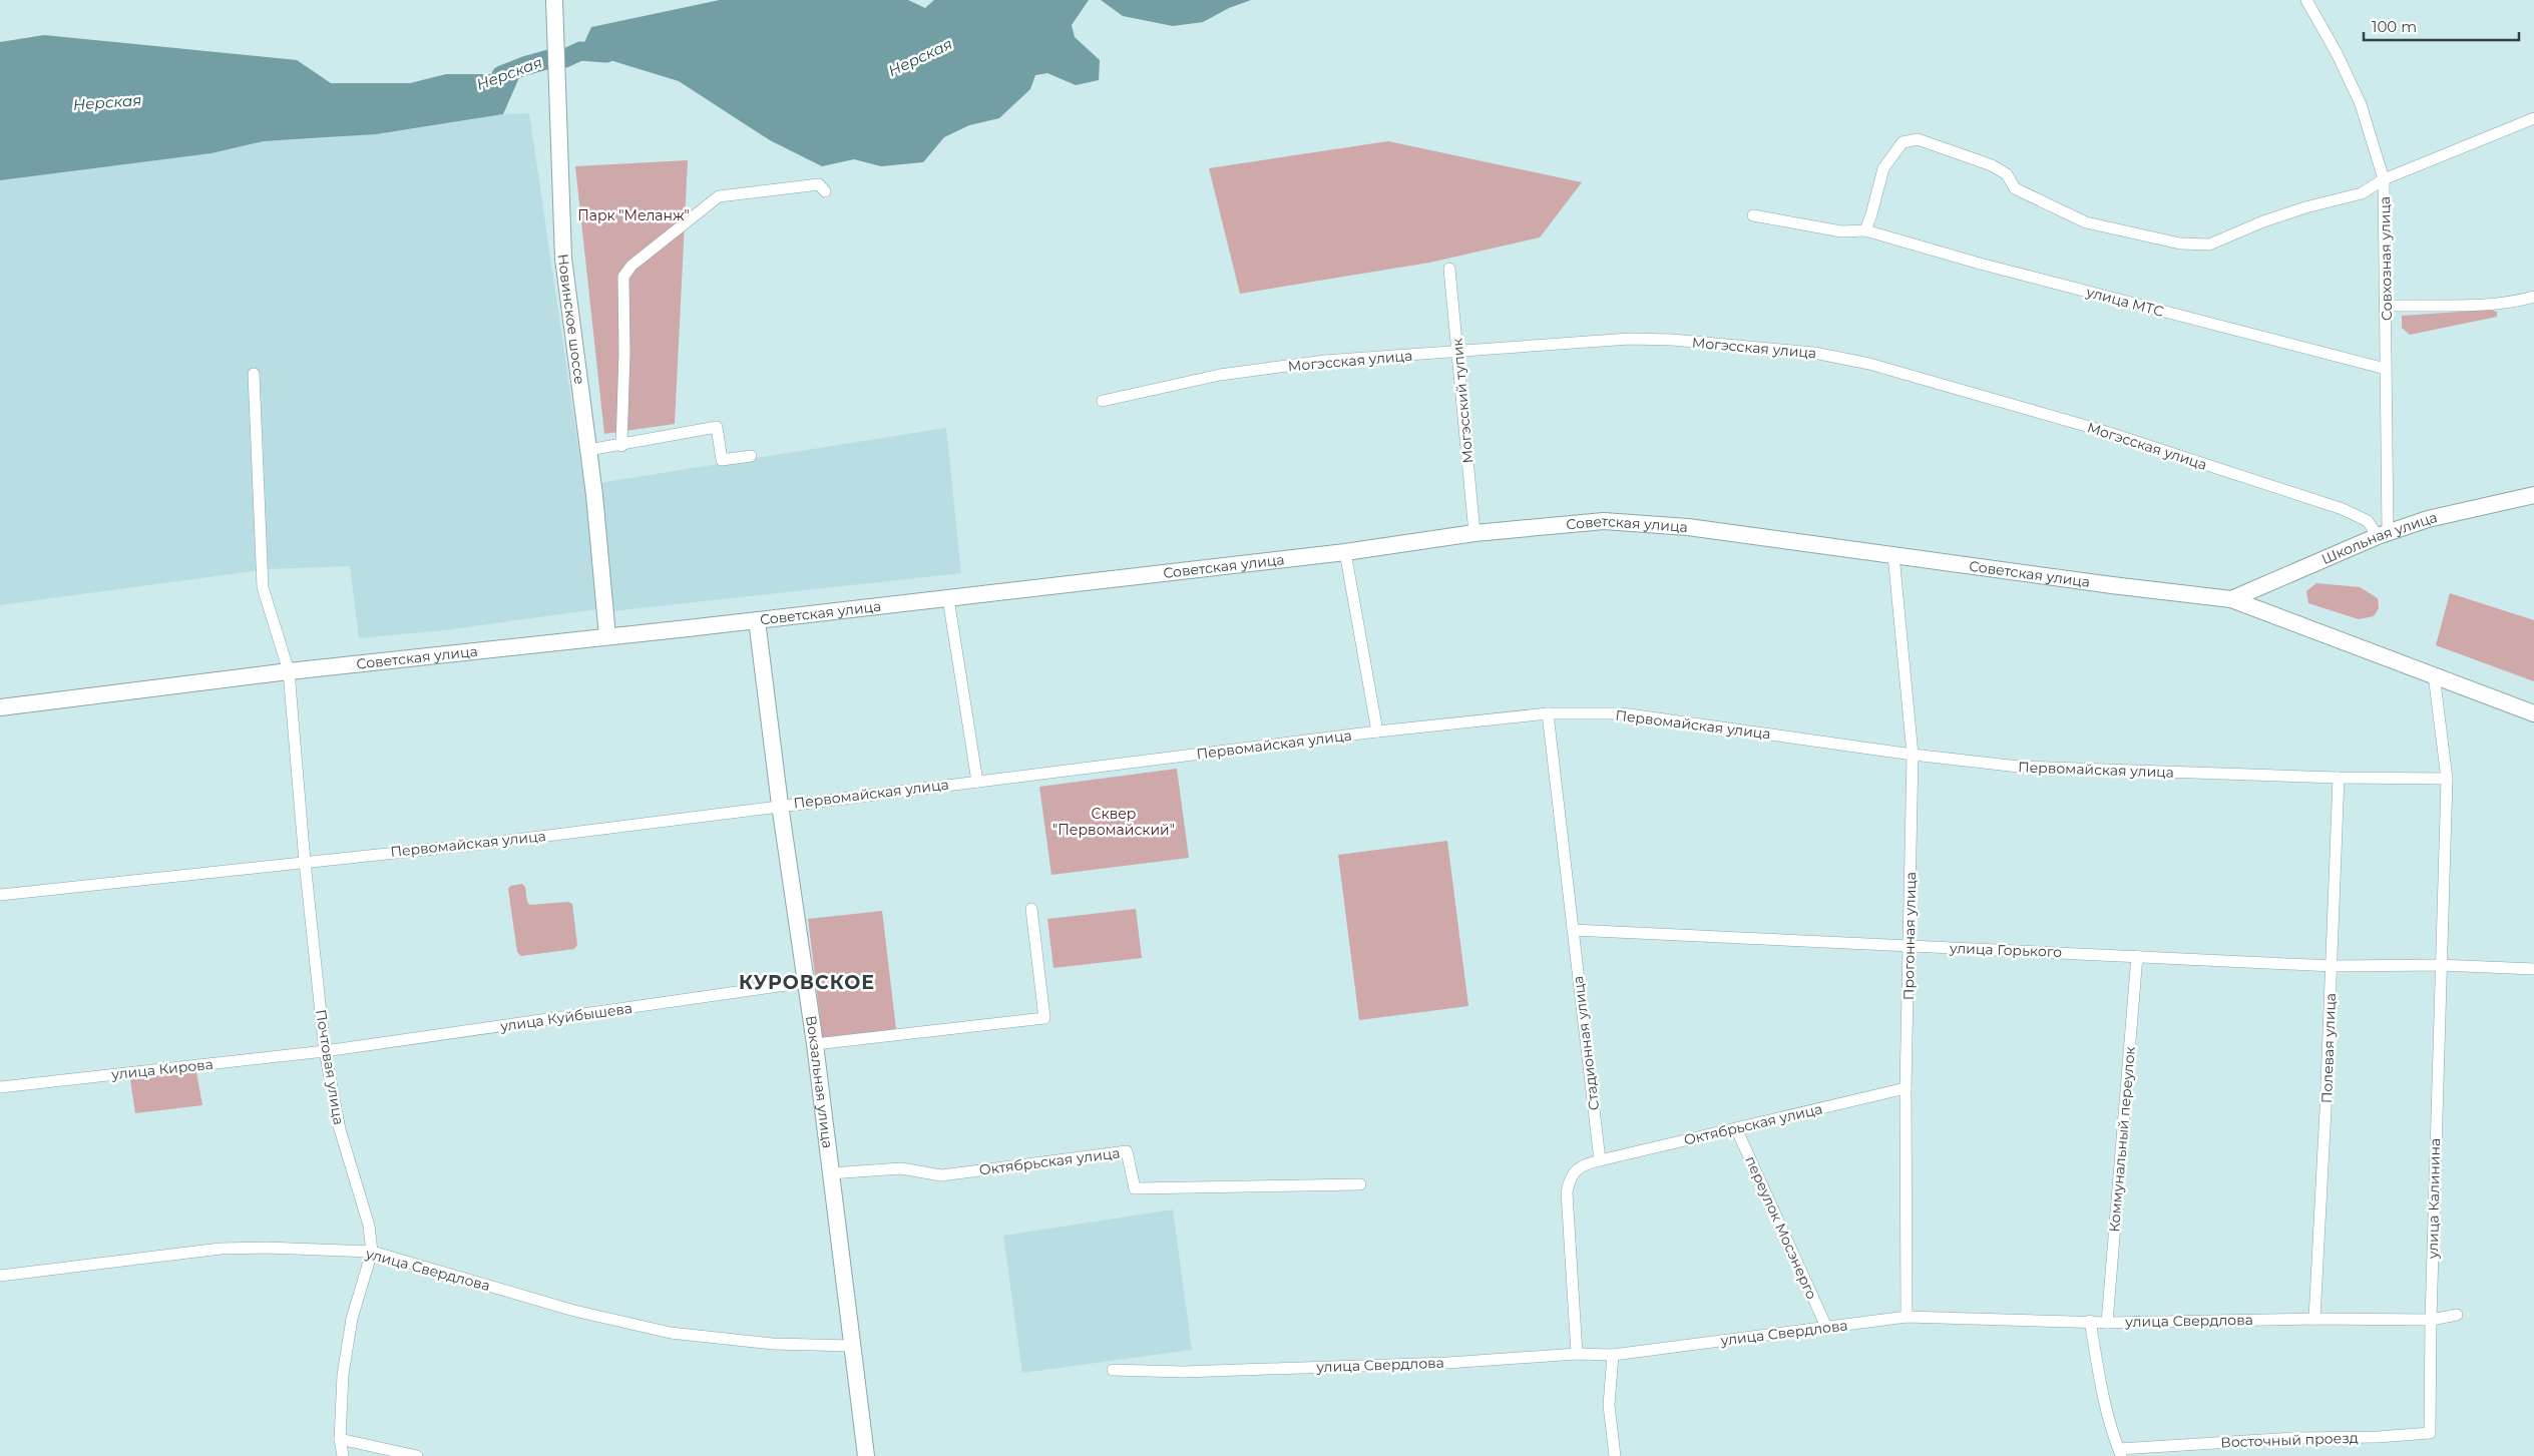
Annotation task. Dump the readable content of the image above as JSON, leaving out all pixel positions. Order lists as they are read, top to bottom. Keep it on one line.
{"streets":{"street":["Совхозная улица","улица МТС","Новинское шоссе","Могэсская улица","Могэсский тупик","Советская улица","Школьная улица","Первомайская улица","Прогонная улица","улица Горького","улица Куйбышева","Стадионная улица","Полевая улица","Почтовая улица","улица Кирова","Вокзальная улица","Октябрьская улица","Коммунальный переулок","улица Калинина","переулок Мосэнерго","улица Свердлова","Восточный проезд"]},"crossings":[["Совхозная улица","улица МТС"],["Совхозная улица","Могэсская улица"],["Совхозная улица","Школьная улица"],["Новинское шоссе","Советская улица"],["Могэсская улица","Могэсский тупик"],["Могэсская улица","Школьная улица"],["Могэсский тупик","Советская улица"],["Советская улица","Школьная улица"],["Советская улица","Прогонная улица"],["Советская улица","Почтовая улица"],["Советская улица","Вокзальная улица"],["Первомайская улица","Прогонная улица"],["Первомайская улица","Стадионная улица"],["Первомайская улица","Полевая улица"],["Первомайская улица","Почтовая улица"],["Первомайская улица","Вокзальная улица"],["Первомайская улица","улица Калинина"],["Прогонная улица","улица Горького"],["Прогонная улица","Октябрьская улица"],["Прогонная улица","улица Свердлова"],["улица Горького","Стадионная улица"],["улица Горького","Полевая улица"],["улица Горького","Коммунальный переулок"],["улица Горького","улица Калинина"],["улица Куйбышева","Почтовая улица"],["улица Куйбышева","улица Кирова"],["улица Куйбышева","Вокзальная улица"],["Стадионная улица","Октябрьская улица"],["Полевая улица","улица Свердлова"],["Почтовая улица","улица Кирова"],["Почтовая улица","улица Свердлова"],["Вокзальная улица","Октябрьская улица"],["Вокзальная улица","улица Свердлова"],["Октябрьская улица","переулок Мосэнерго"],["Коммунальный переулок","улица Свердлова"],["улица Калинина","улица Свердлова"],["улица Калинина","Восточный проезд"],["переулок Мосэнерго","улица Свердлова"]],"districts":["КУРОВСКОЕ"],"water":["Нерская"],"parks":["Парк \"Меланж\"","Сквер \"Первомайский\""],"scale_bar":"100 m"}
